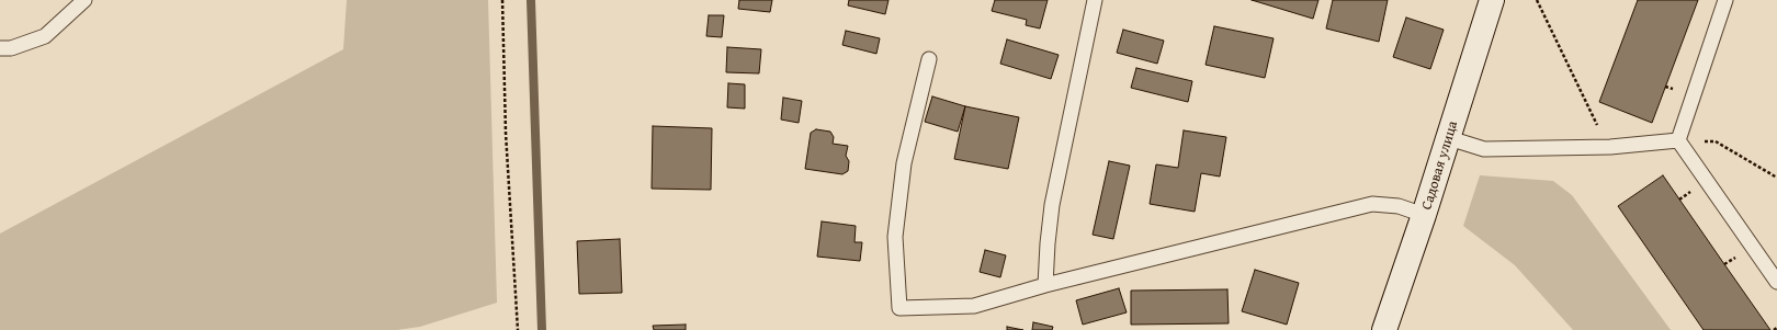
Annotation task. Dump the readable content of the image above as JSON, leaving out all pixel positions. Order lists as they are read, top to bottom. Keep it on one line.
{"streets":{"main road":["Садовая улица"]}}
